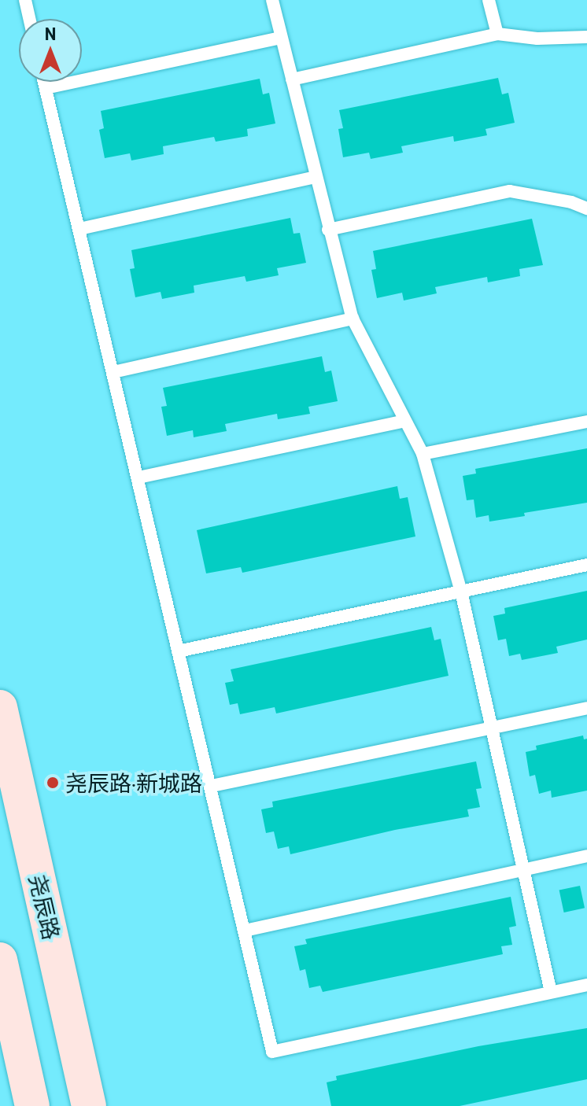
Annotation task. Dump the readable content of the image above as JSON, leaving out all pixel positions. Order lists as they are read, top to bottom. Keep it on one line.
{"streets":{"main road":["尧辰路"]},"places":["尧辰路·新城路"],"north":"top"}
